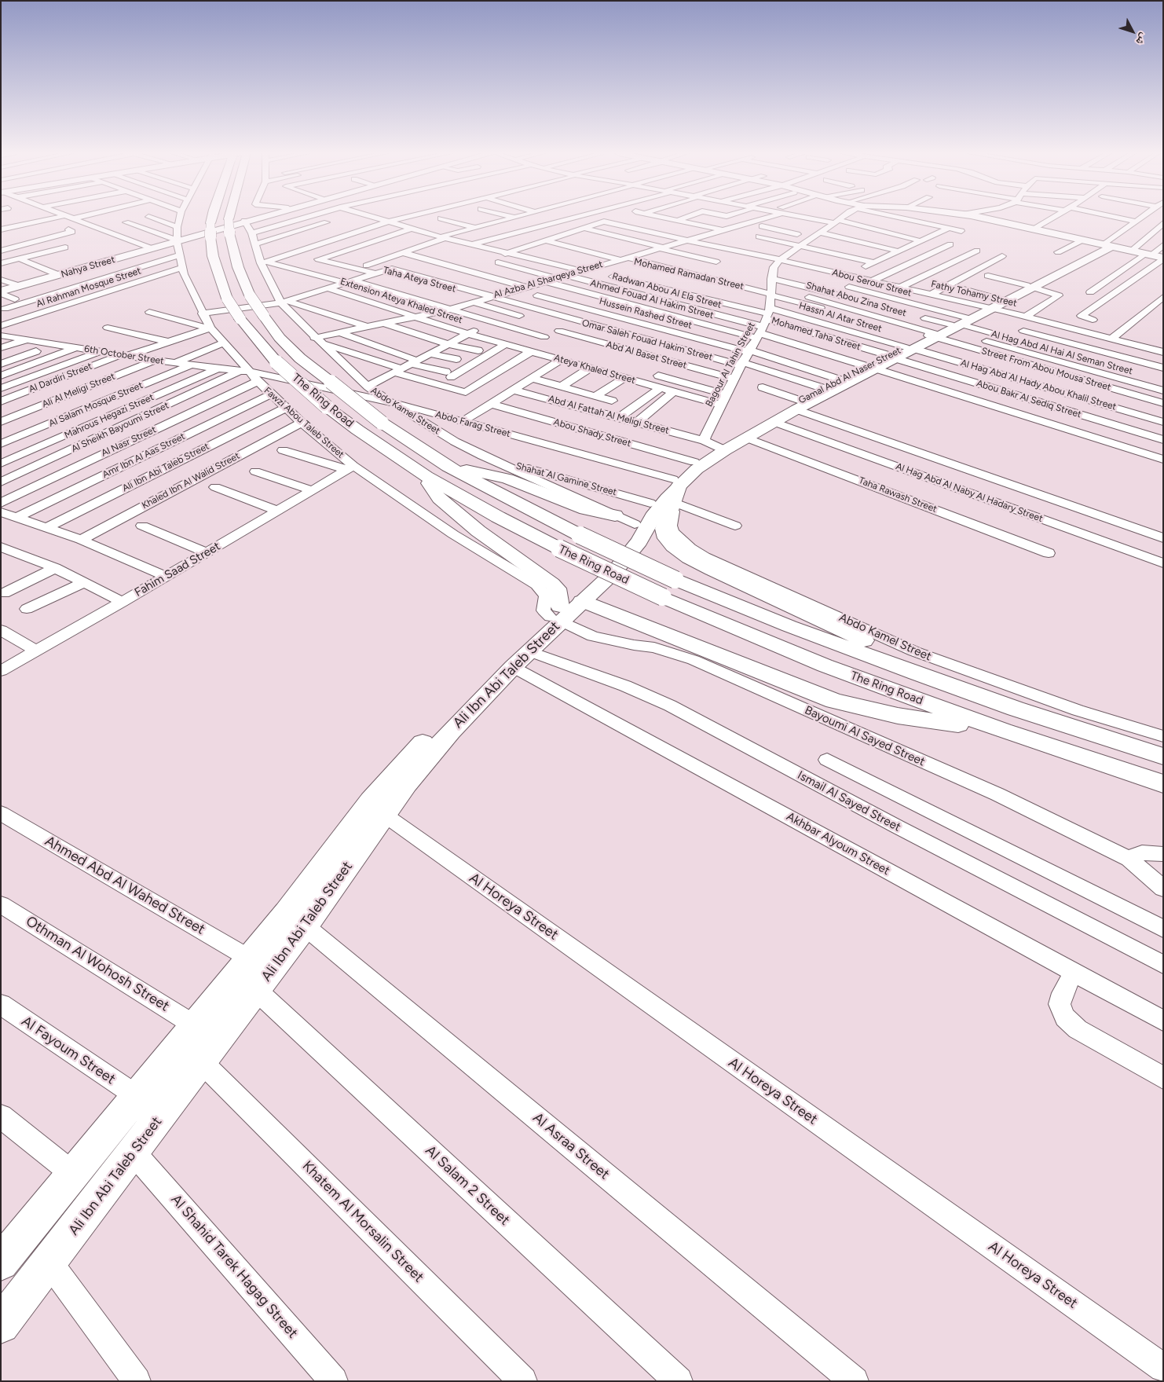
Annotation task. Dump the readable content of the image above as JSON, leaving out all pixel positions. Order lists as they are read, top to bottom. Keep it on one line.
{"streets":{"main road":["Nahya Street","Gamal Abd Al Naser Street","The Ring Road","Ali Ibn Abi Taleb Street"],"street":["Mohamed Ramadan Street","Taha Ateya Street","Al Azba Al Sharqeya Street","Abou Serour Street","Al Rahman Mosque Street","Radwan Abou Al Ela Street","Fathy Tohamy Street","Ahmed Fouad Al Hakim Street","Extension Ateya Khaled Street","Hussein Rashed Street","Hassn Al Atar Street","Mohamed Taha Street","Omar Saleh Fouad Hakim Street","Al Hag Abd Al Hai Al Seman Street","6th October Street","Abd Al Baset Street","Bagour Al Tahin Street","Ateya Khaled Street","Street From Abou Mousa Street","Al Dardiri Street","Al Hag Abd Al Hady Abou Khalil Street","Ali Al Meligi Street","Abou Bakr Al Sediq Street","Al Salam Mosque Street","Abdo Kamel Street","Abd Al Fattah Al Meligi Street","Mahrous Hegazi Street","Fawzi Abou Taleb Street","Abdo Farag Street","Al Sheikh Bayoumi Street","Abou Shady Street","Al Nasr Street","Amr Ibn Al Aas Street","Shahat Al Gamine Street","Khaled Ibn Al Walid Street","Al Hag Abd Al Naby Al Hadary Street","Taha Rawash Street","Fahim Saad Street","Bayoumi Al Sayed Street","Ismail Al Sayed Street","Akhbar Alyoum Street","Ahmed Abd Al Wahed Street","Al Horeya Street","Othman Al Wohosh Street","Al Fayoum Street","Al Asraa Street","Al Salam 2 Street","Khatem Al Morsalin Street","Al Shahid Tarek Hagag Street"]},"crossings":[["Nahya Street","Abdo Kamel Street"],["Nahya Street","Fawzi Abou Taleb Street"],["Mohamed Ramadan Street","Al Azba Al Sharqeya Street"],["Taha Ateya Street","Al Azba Al Sharqeya Street"],["Al Azba Al Sharqeya Street","Radwan Abou Al Ela Street"],["Al Azba Al Sharqeya Street","Ahmed Fouad Al Hakim Street"],["Al Azba Al Sharqeya Street","Extension Ateya Khaled Street"],["Al Azba Al Sharqeya Street","Omar Saleh Fouad Hakim Street"],["Al Azba Al Sharqeya Street","Abdo Kamel Street"],["Abou Serour Street","Al Hag Abd Al Hai Al Seman Street"],["Abou Serour Street","Gamal Abd Al Naser Street"],["Al Rahman Mosque Street","Fawzi Abou Taleb Street"],["Radwan Abou Al Ela Street","Ahmed Fouad Al Hakim Street"],["Radwan Abou Al Ela Street","Hassn Al Atar Street"],["Radwan Abou Al Ela Street","Mohamed Taha Street"],["Radwan Abou Al Ela Street","Bagour Al Tahin Street"],["Radwan Abou Al Ela Street","Street From Abou Mousa Street"],["Fathy Tohamy Street","Bagour Al Tahin Street"],["Fathy Tohamy Street","Gamal Abd Al Naser Street"],["Ahmed Fouad Al Hakim Street","Hassn Al Atar Street"],["Ahmed Fouad Al Hakim Street","Mohamed Taha Street"],["Ahmed Fouad Al Hakim Street","Bagour Al Tahin Street"],["Ahmed Fouad Al Hakim Street","Street From Abou Mousa Street"],["Extension Ateya Khaled Street","Ateya Khaled Street"],["Hussein Rashed Street","Bagour Al Tahin Street"],["Hussein Rashed Street","Gamal Abd Al Naser Street"],["Hassn Al Atar Street","Mohamed Taha Street"],["Hassn Al Atar Street","Bagour Al Tahin Street"],["Hassn Al Atar Street","Street From Abou Mousa Street"],["Hassn Al Atar Street","Gamal Abd Al Naser Street"],["Hassn Al Atar Street","Al Hag Abd Al Hady Abou Khalil Street"],["Mohamed Taha Street","Bagour Al Tahin Street"],["Mohamed Taha Street","Street From Abou Mousa Street"],["Mohamed Taha Street","Gamal Abd Al Naser Street"],["Mohamed Taha Street","Abou Bakr Al Sediq Street"],["Omar Saleh Fouad Hakim Street","Bagour Al Tahin Street"],["Omar Saleh Fouad Hakim Street","Gamal Abd Al Naser Street"],["Al Hag Abd Al Hai Al Seman Street","Gamal Abd Al Naser Street"],["6th October Street","Al Dardiri Street"],["6th October Street","Ali Al Meligi Street"],["6th October Street","Al Salam Mosque Street"],["6th October Street","Mahrous Hegazi Street"],["6th October Street","Fawzi Abou Taleb Street"],["6th October Street","Abdo Farag Street"],["6th October Street","Al Sheikh Bayoumi Street"],["Abd Al Baset Street","Bagour Al Tahin Street"],["Bagour Al Tahin Street","Ateya Khaled Street"],["Bagour Al Tahin Street","Street From Abou Mousa Street"],["Bagour Al Tahin Street","Abd Al Fattah Al Meligi Street"],["Street From Abou Mousa Street","Gamal Abd Al Naser Street"],["Gamal Abd Al Naser Street","Al Hag Abd Al Hady Abou Khalil Street"],["Gamal Abd Al Naser Street","Abou Bakr Al Sediq Street"],["Gamal Abd Al Naser Street","Abdo Kamel Street"],["Gamal Abd Al Naser Street","Abdo Farag Street"],["Gamal Abd Al Naser Street","Abou Shady Street"],["Gamal Abd Al Naser Street","Ali Ibn Abi Taleb Street"],["Gamal Abd Al Naser Street","Shahat Al Gamine Street"],["Gamal Abd Al Naser Street","Al Hag Abd Al Naby Al Hadary Street"],["Gamal Abd Al Naser Street","Taha Rawash Street"],["Al Dardiri Street","Fawzi Abou Taleb Street"],["Abdo Kamel Street","Abdo Farag Street"],["Abdo Kamel Street","Ali Ibn Abi Taleb Street"],["Abdo Kamel Street","Shahat Al Gamine Street"],["Fawzi Abou Taleb Street","Abdo Farag Street"],["Fawzi Abou Taleb Street","Al Sheikh Bayoumi Street"],["Fawzi Abou Taleb Street","Al Nasr Street"],["Fawzi Abou Taleb Street","Amr Ibn Al Aas Street"],["Fawzi Abou Taleb Street","Ali Ibn Abi Taleb Street"],["Fawzi Abou Taleb Street","Khaled Ibn Al Walid Street"],["Fawzi Abou Taleb Street","Fahim Saad Street"],["Fawzi Abou Taleb Street","Bayoumi Al Sayed Street"],["Abdo Farag Street","Al Sheikh Bayoumi Street"],["Ali Ibn Abi Taleb Street","Bayoumi Al Sayed Street"],["Ali Ibn Abi Taleb Street","Ismail Al Sayed Street"],["Ali Ibn Abi Taleb Street","Akhbar Alyoum Street"],["Ali Ibn Abi Taleb Street","Ahmed Abd Al Wahed Street"],["Ali Ibn Abi Taleb Street","Al Horeya Street"],["Ali Ibn Abi Taleb Street","Othman Al Wohosh Street"],["Ali Ibn Abi Taleb Street","Al Fayoum Street"],["Ali Ibn Abi Taleb Street","Al Asraa Street"],["Ali Ibn Abi Taleb Street","Al Salam 2 Street"],["Ali Ibn Abi Taleb Street","Khatem Al Morsalin Street"],["Ali Ibn Abi Taleb Street","Al Shahid Tarek Hagag Street"],["Ismail Al Sayed Street","Akhbar Alyoum Street"]],"north":"bottom right"}
